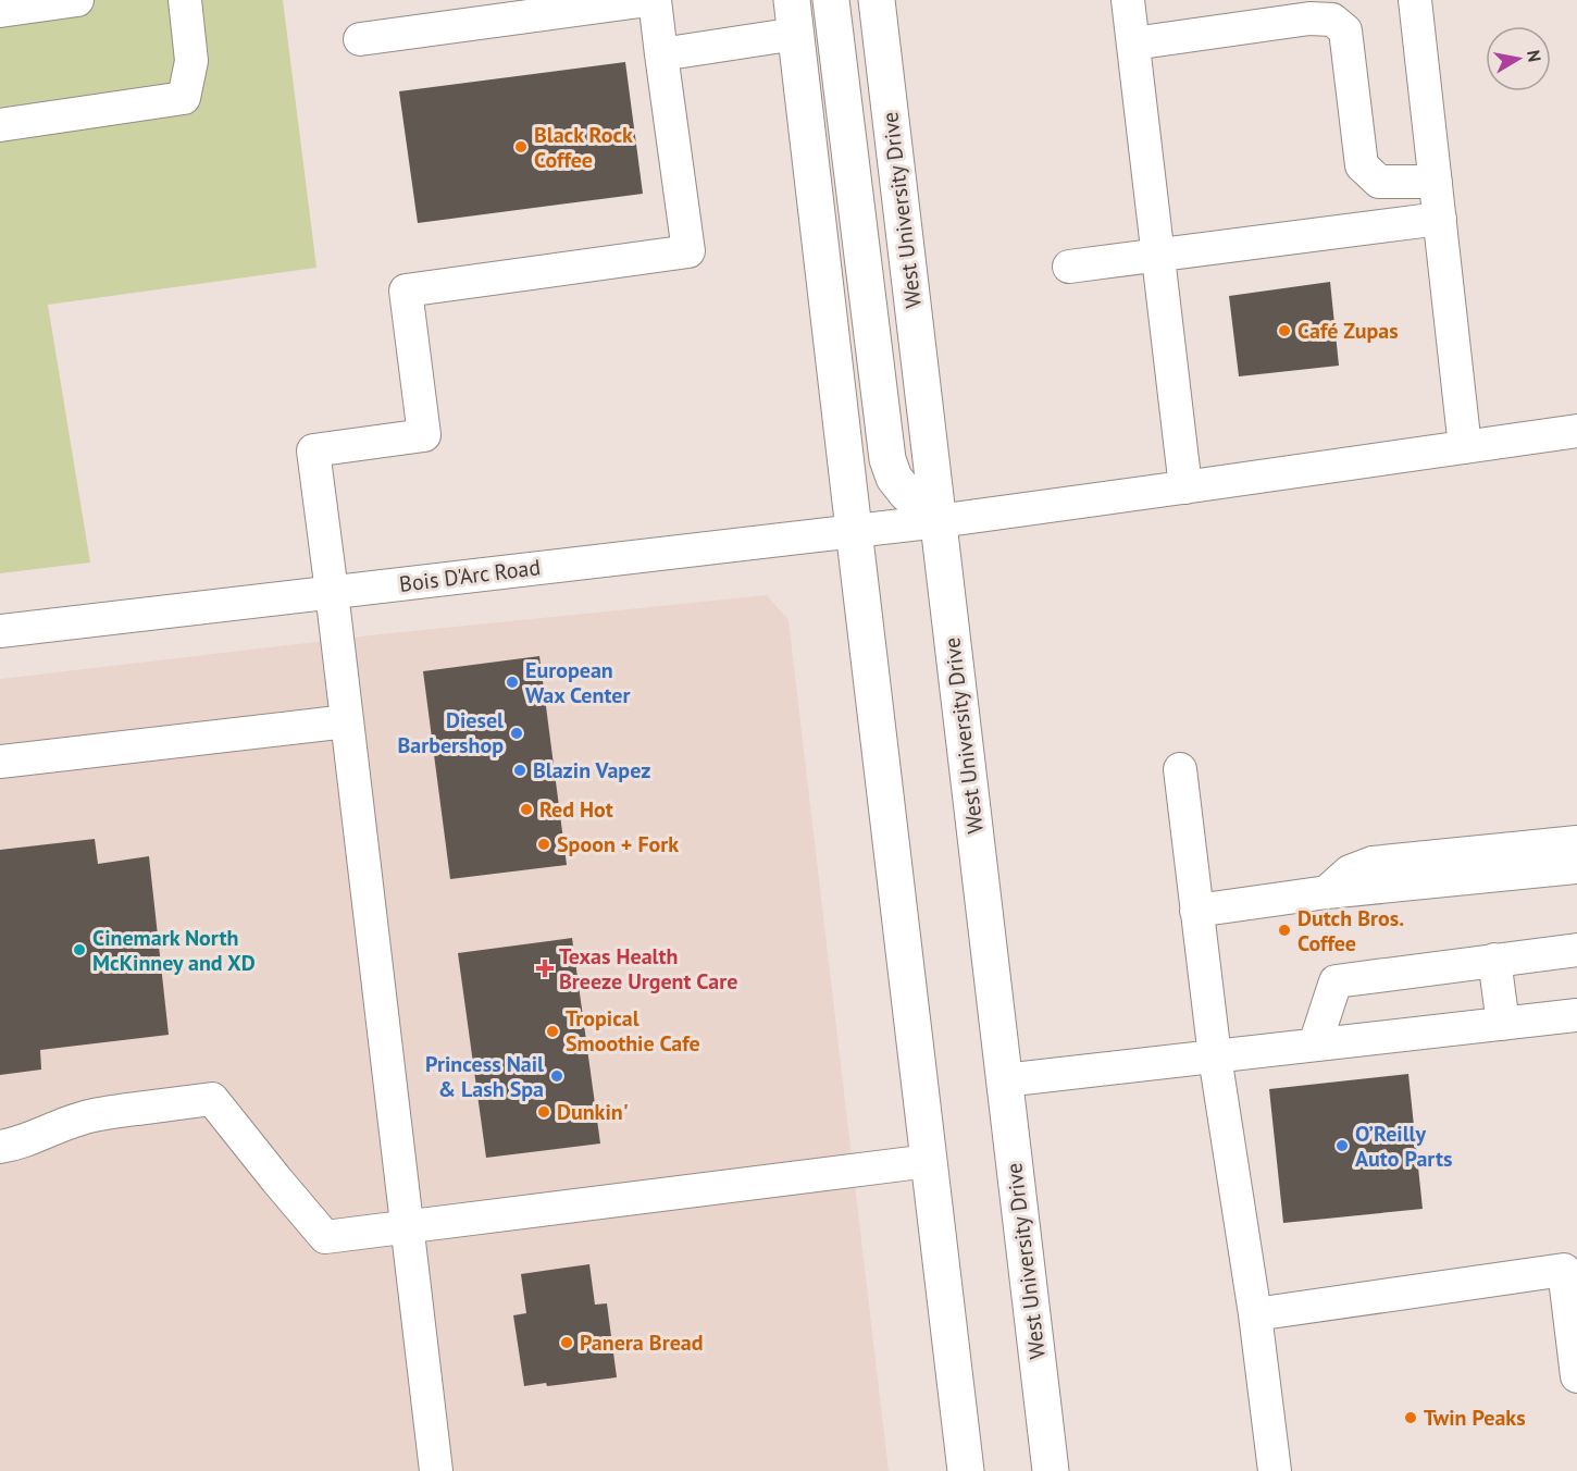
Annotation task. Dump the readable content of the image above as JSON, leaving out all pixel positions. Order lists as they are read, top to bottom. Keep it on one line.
{"streets":{"highway":["West University Drive"],"street":["Bois D'Arc Road"]},"crossings":[["West University Drive","Bois D'Arc Road"]],"places":{"other":["Black Rock Coffee","Café Zupas","European Wax Center","Diesel Barbershop","Blazin Vapez","Red Hot","Spoon + Fork","Dutch Bros. Coffee","Cinemark North McKinney and XD","Tropical Smoothie Cafe","Princess Nail & Lash Spa","Dunkin'","O’Reilly Auto Parts","Panera Bread","Twin Peaks"],"health":["Texas Health Breeze Urgent Care"]},"north":"right"}
